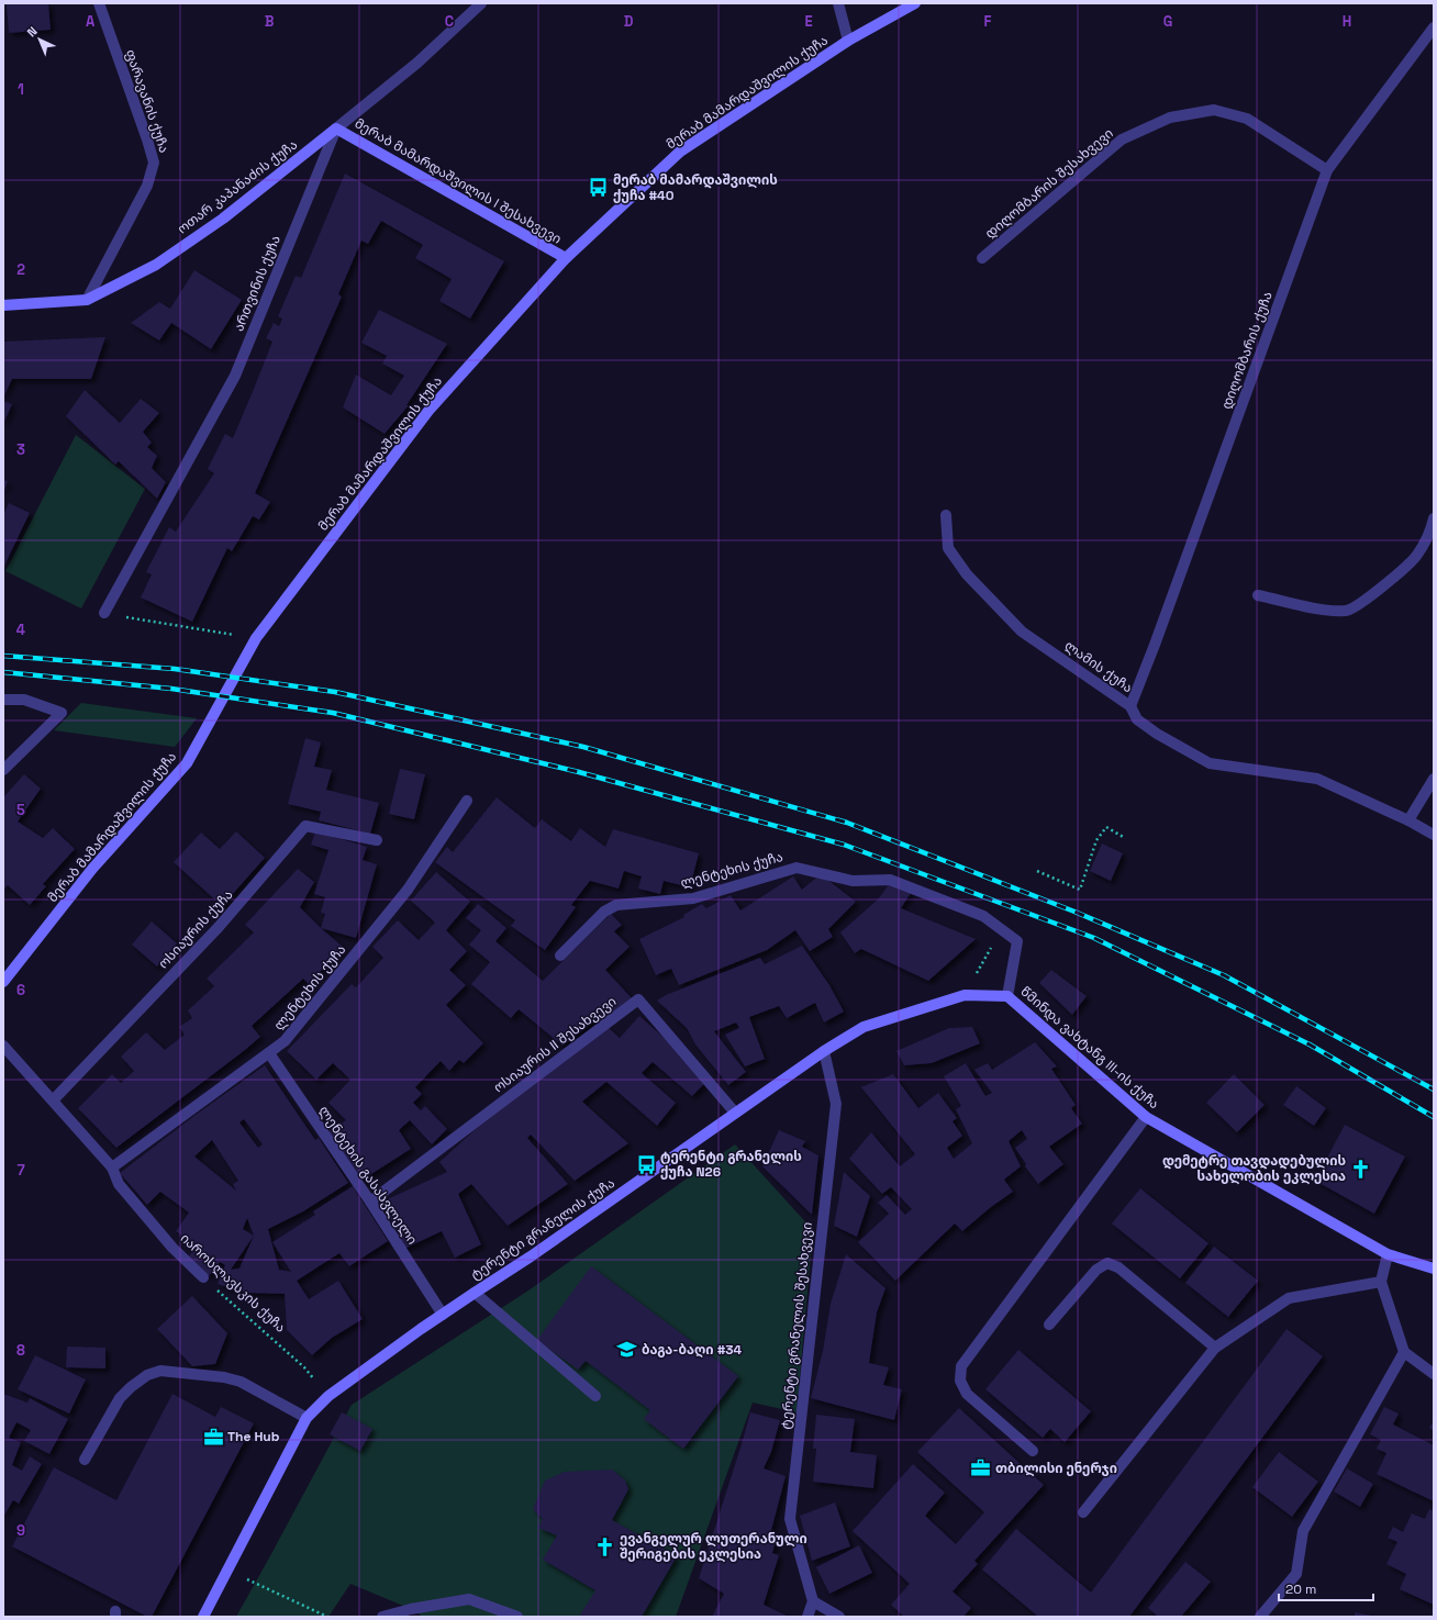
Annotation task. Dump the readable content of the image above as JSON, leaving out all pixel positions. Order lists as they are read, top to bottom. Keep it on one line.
{"streets":{"street":["მერაბ მამარდაშვილის ქუჩა","ფარავანის ქუჩა","მერაბ მამარდაშვილის I შესახვევი","დიღომბარის შესახვევი","ოთარ კაპანაძის ქუჩა","ართვინის ქუჩა","დიღომბარის ქუჩა","ლამის ქუჩა","ლენტეხის ქუჩა","ოსიაურის ქუჩა","ოსიაურის II შესახვევი","წმინდა ვახტანგ III-ის ქუჩა","ლენტეხის გასასვლელი","ტერენტი გრანელის ქუჩა","იაროსლავსკის ქუჩა","ტერენტი გრანელის შესახვევი"]},"crossings":[["მერაბ მამარდაშვილის ქუჩა","მერაბ მამარდაშვილის I შესახვევი"],["ფარავანის ქუჩა","ოთარ კაპანაძის ქუჩა"],["მერაბ მამარდაშვილის I შესახვევი","ოთარ კაპანაძის ქუჩა"],["მერაბ მამარდაშვილის I შესახვევი","ართვინის ქუჩა"],["დიღომბარის შესახვევი","დიღომბარის ქუჩა"],["ოთარ კაპანაძის ქუჩა","ართვინის ქუჩა"],["დიღომბარის ქუჩა","ლამის ქუჩა"],["ლენტეხის ქუჩა","წმინდა ვახტანგ III-ის ქუჩა"],["ლენტეხის ქუჩა","ლენტეხის გასასვლელი"],["ლენტეხის ქუჩა","ტერენტი გრანელის ქუჩა"],["ლენტეხის ქუჩა","იაროსლავსკის ქუჩა"],["ოსიაურის ქუჩა","იაროსლავსკის ქუჩა"],["ოსიაურის II შესახვევი","ლენტეხის გასასვლელი"],["ოსიაურის II შესახვევი","ტერენტი გრანელის ქუჩა"],["წმინდა ვახტანგ III-ის ქუჩა","ტერენტი გრანელის ქუჩა"],["ლენტეხის გასასვლელი","ტერენტი გრანელის ქუჩა"],["ტერენტი გრანელის ქუჩა","იაროსლავსკის ქუჩა"],["ტერენტი გრანელის ქუჩა","ტერენტი გრანელის შესახვევი"]],"places":{"bus stop":["მერაბ მამარდაშვილის ქუჩა #40","ტერენტი გრანელის ქუჩა N26"],"church":["დემეტრე თავდადებულის სახელობის ეკლესია","ევანგელურ ლუთერანული შერიგების ეკლესია"],"school or university":["ბაგა-ბაღი #34"],"office":["The Hub","თბილისი ენერჯი"]},"scale_bar":"20 m","north":"top left","grid":{"columns":["A","B","C","D","E","F","G","H"],"rows":["1","2","3","4","5","6","7","8","9"]}}
